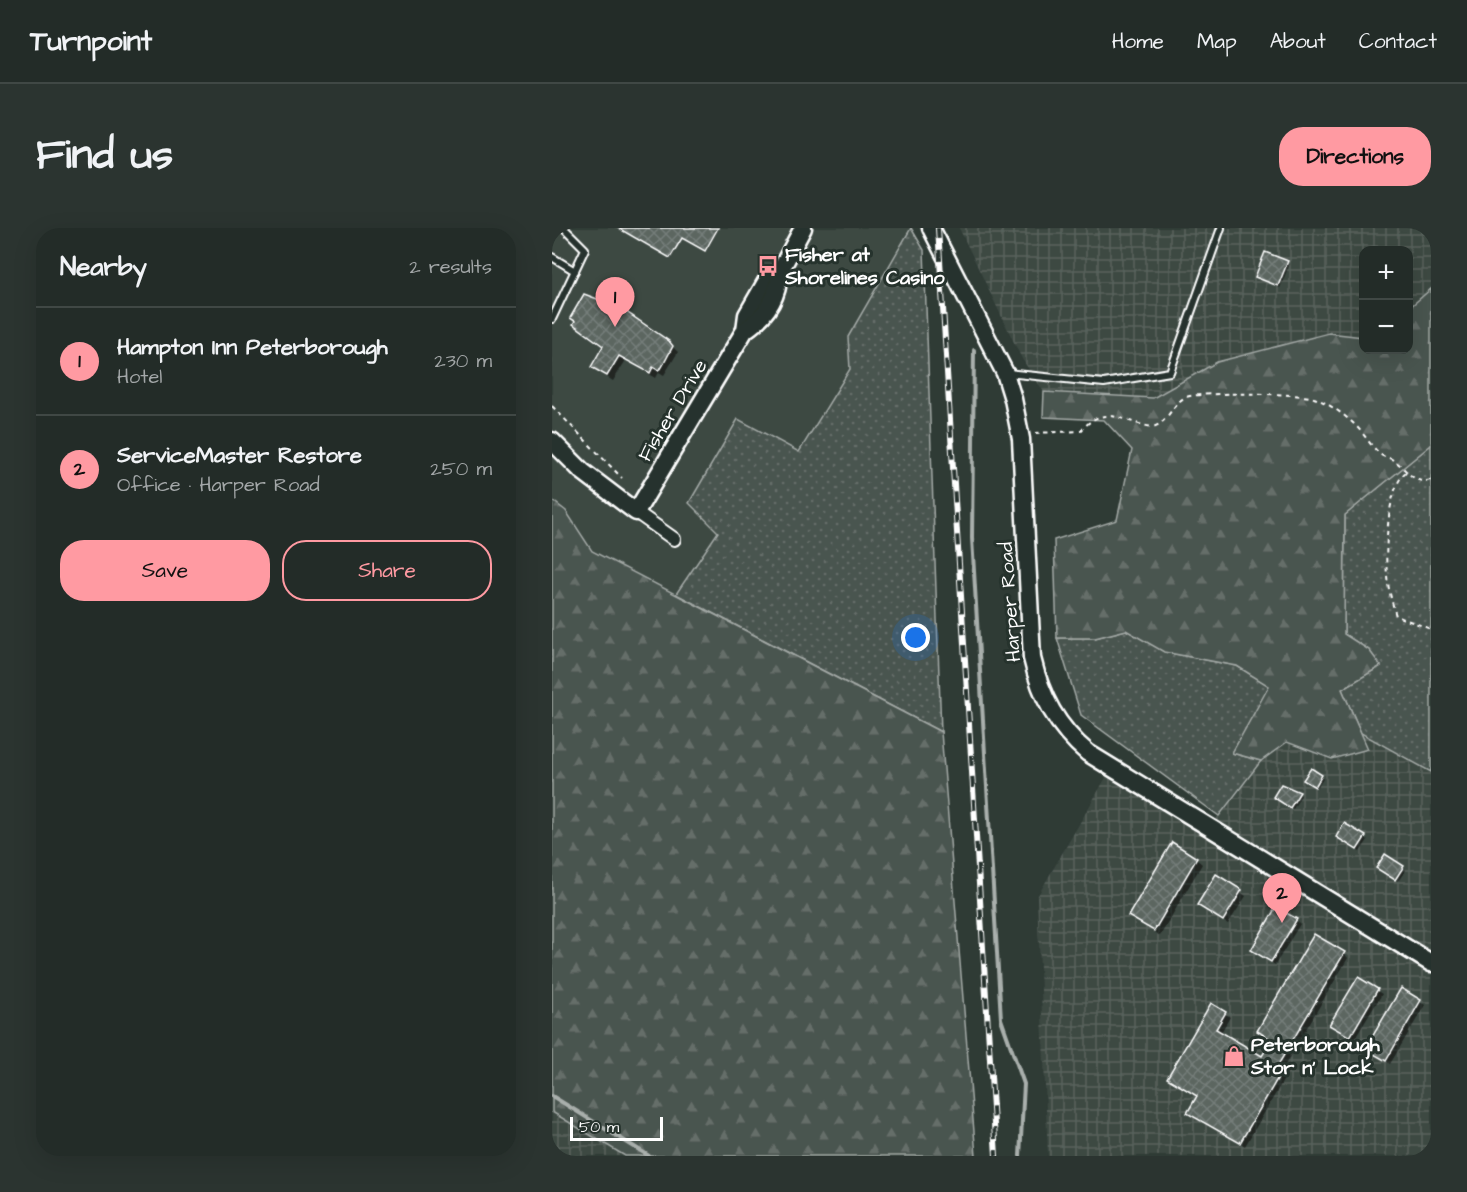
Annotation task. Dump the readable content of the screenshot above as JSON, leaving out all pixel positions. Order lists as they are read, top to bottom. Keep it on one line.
{"streets":{"street":["Fisher Drive","Harper Road"]},"places":{"bus stop":["Fisher at Shorelines Casino"],"shop":["Peterborough Stor n' Lock"]},"scale_bar":"50 m","page":{"header":"Turnpoint","nav":["Home","Map","About","Contact"],"title":"Find us","buttons":["Directions",["Save","Share"]],"heading":["Nearby","2 results"],"map_buttons":["+","−"],"pins":["1","2"],"list":[{"mark":"1","name":"Hampton Inn Peterborough","note":"Hotel","value":"230 m"},{"mark":"2","name":"ServiceMaster Restore","note":"Office · Harper Road","value":"250 m"}],"scale":"50 m"}}
